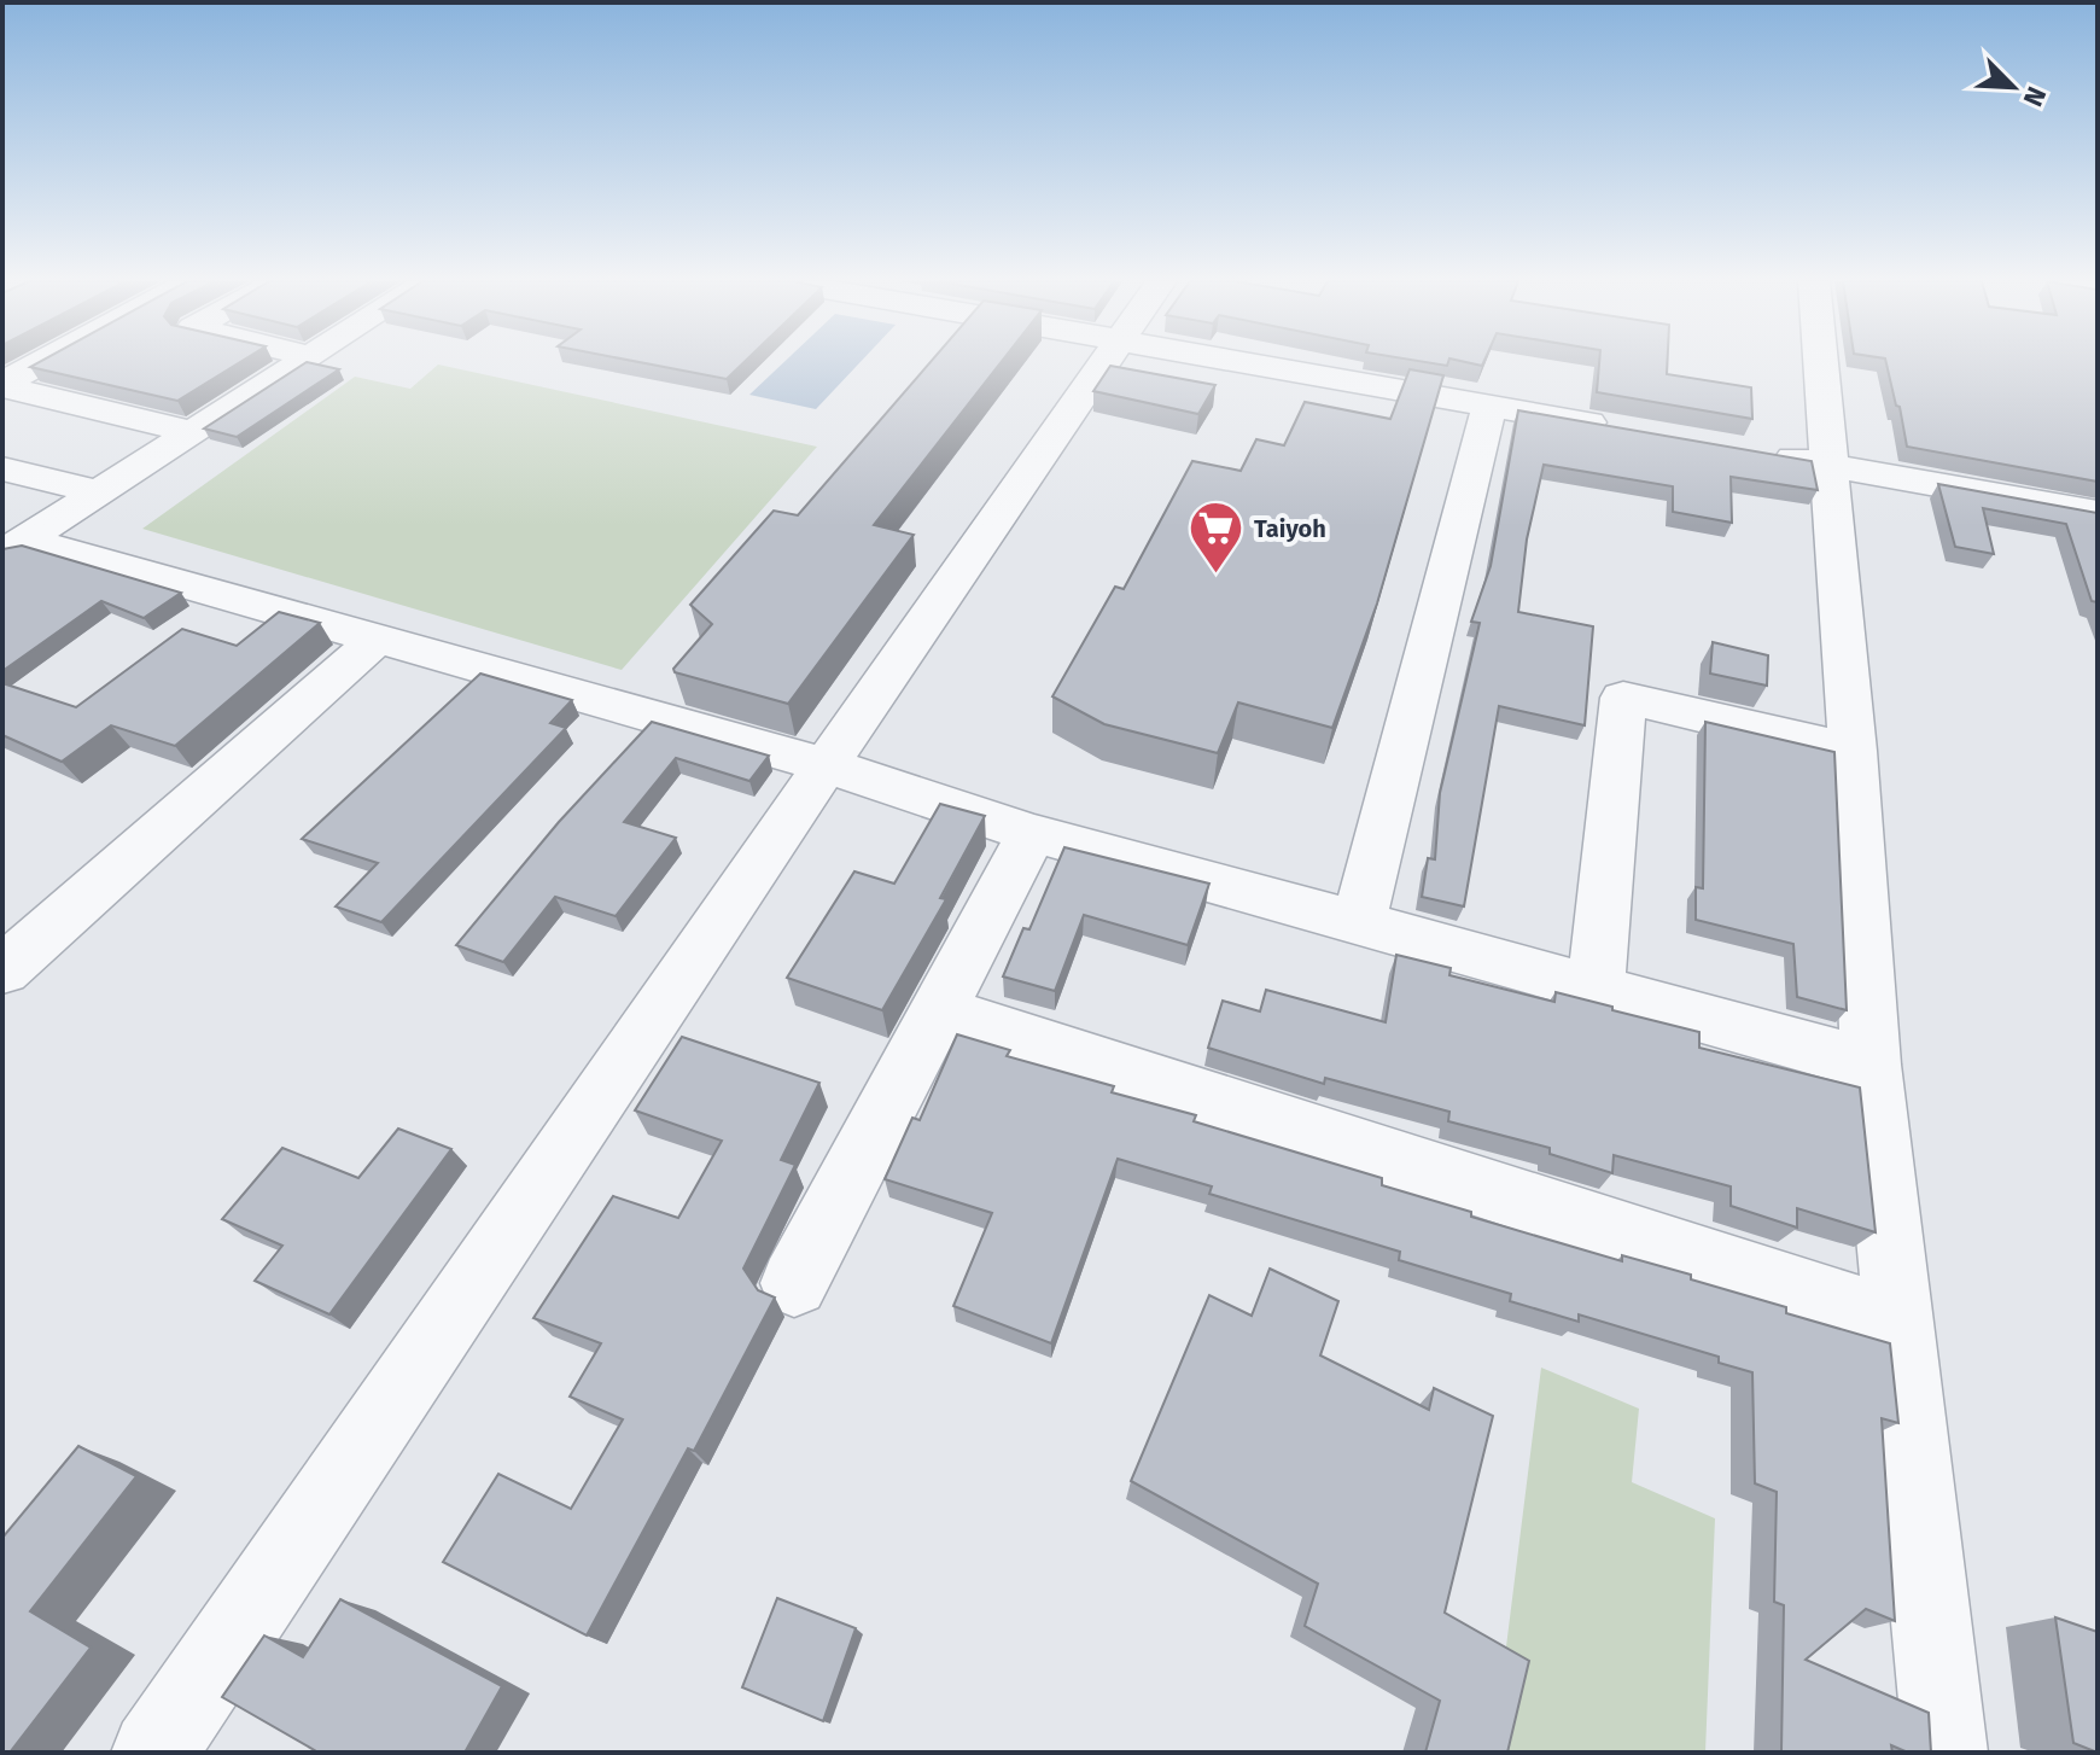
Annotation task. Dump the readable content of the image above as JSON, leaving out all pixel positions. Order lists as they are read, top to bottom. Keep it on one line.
{"places":{"supermarket":["Taiyoh"]},"north":"bottom right"}
